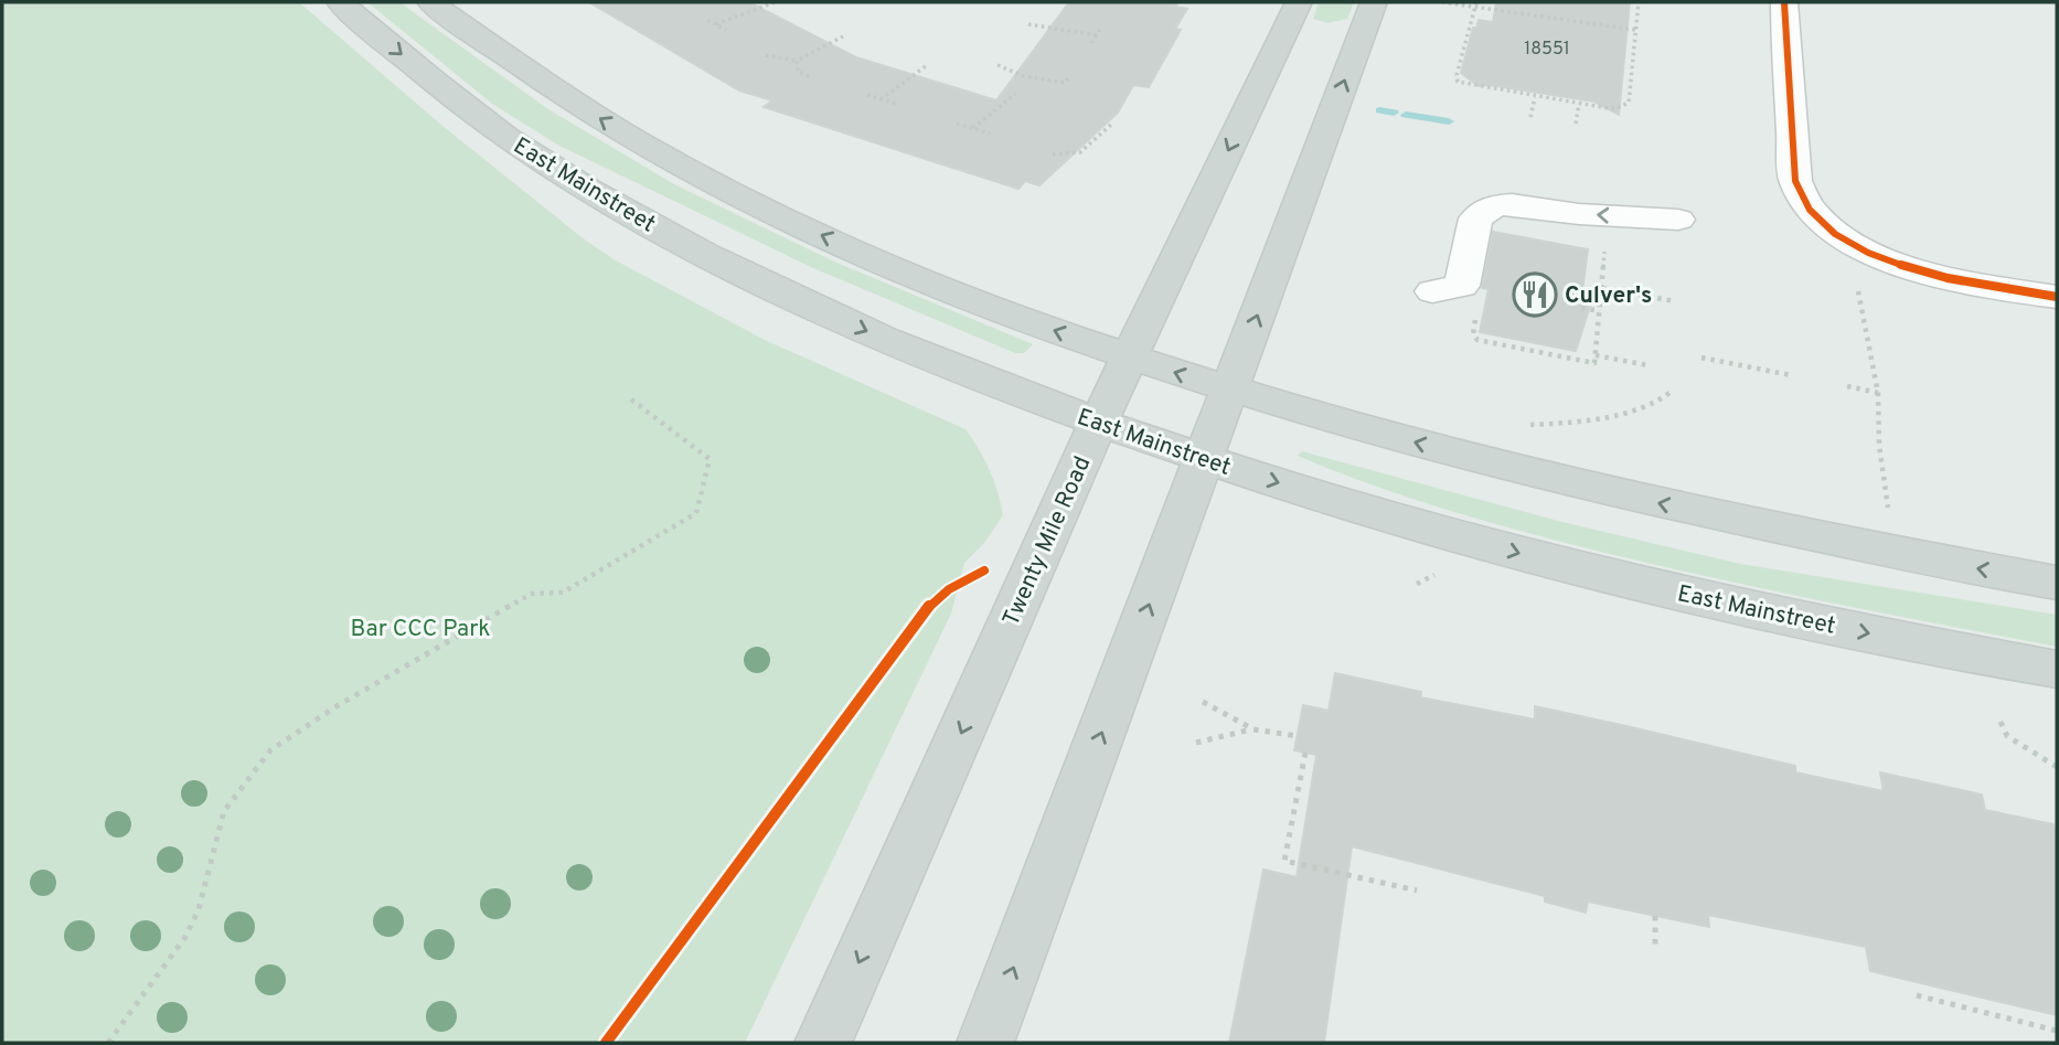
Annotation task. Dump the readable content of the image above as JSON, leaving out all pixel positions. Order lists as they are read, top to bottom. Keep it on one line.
{"streets":{"main road":["East Mainstreet","Twenty Mile Road"]},"crossings":[["East Mainstreet","Twenty Mile Road"]],"parks":["Bar CCC Park"],"places":{"restaurant":["Culver's"]},"house_numbers":["18551"]}
